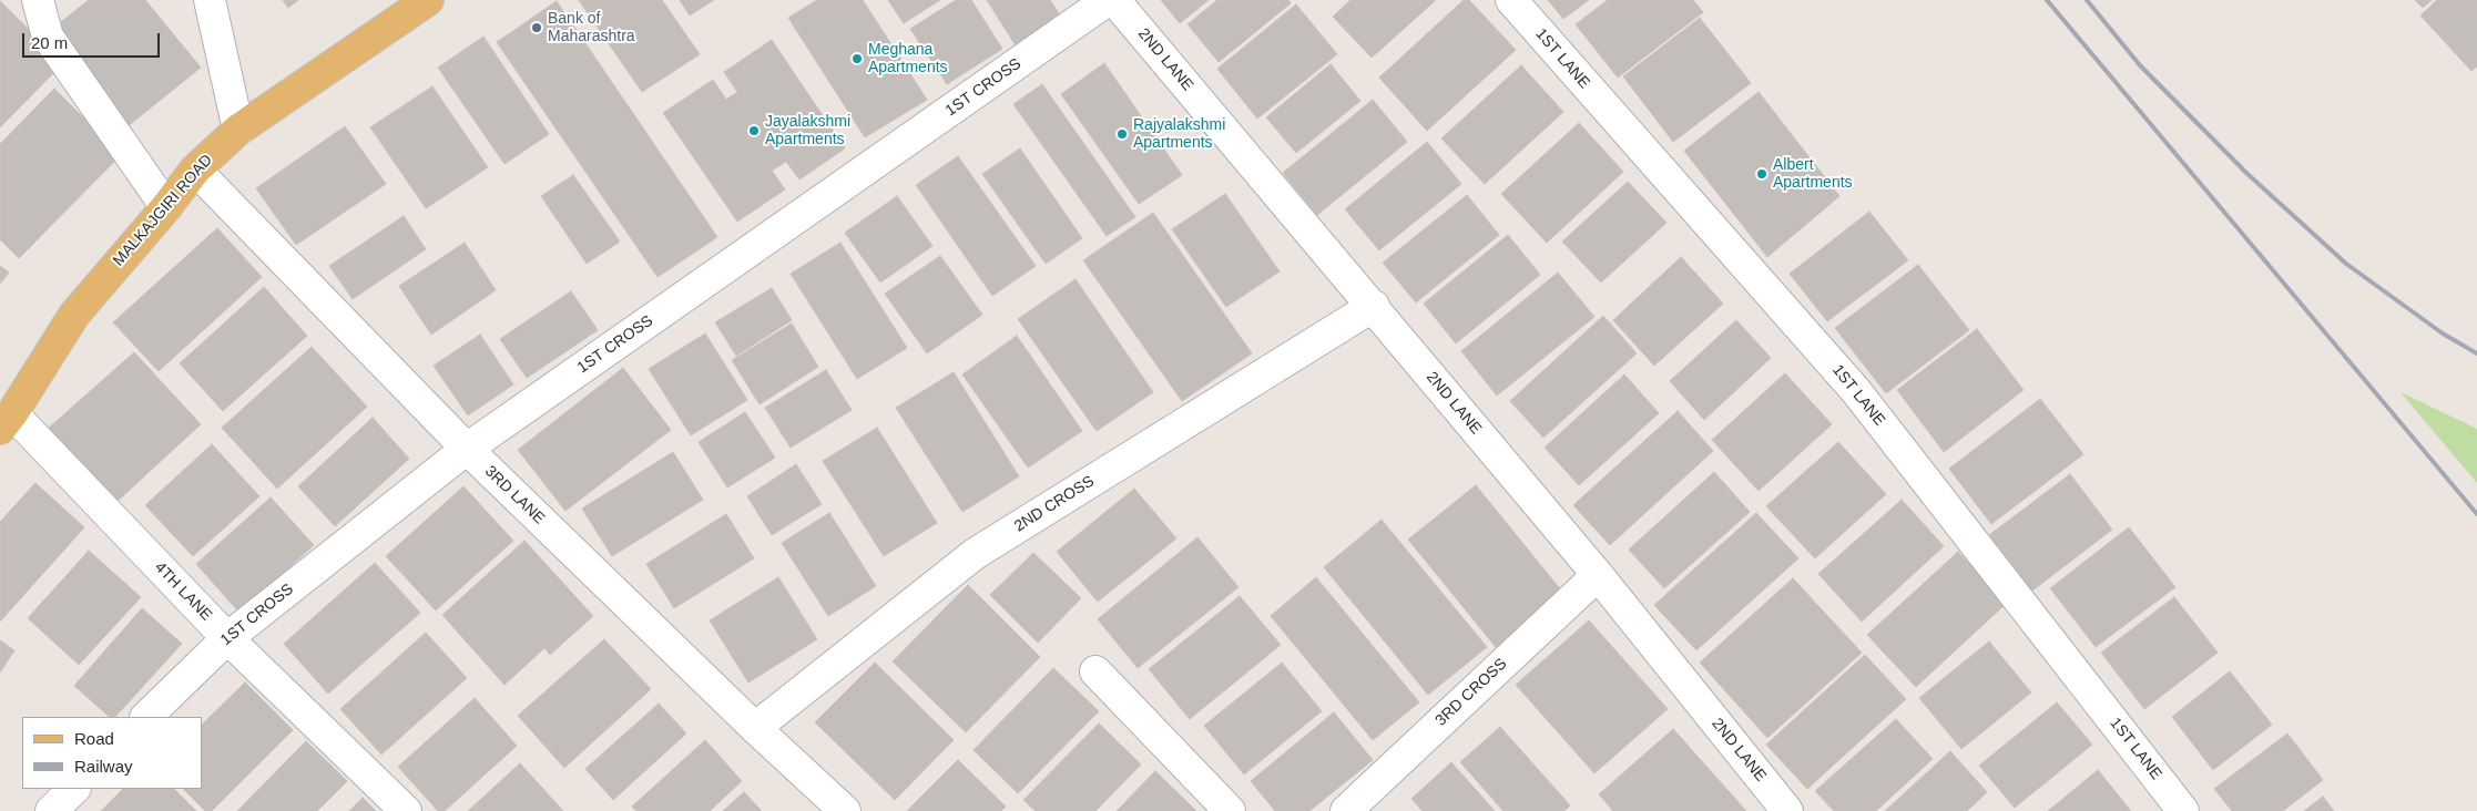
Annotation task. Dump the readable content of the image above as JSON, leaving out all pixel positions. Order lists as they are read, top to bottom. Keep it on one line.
{"streets":{"main road":["MALKAJGIRI ROAD"],"street":["1ST LANE","2ND LANE","1ST CROSS","3RD LANE","2ND CROSS","4TH LANE","3RD CROSS"]},"crossings":[["2ND LANE","2ND CROSS"],["2ND LANE","3RD CROSS"],["1ST CROSS","3RD LANE"],["1ST CROSS","4TH LANE"],["MALKAJGIRI ROAD","3RD LANE"],["MALKAJGIRI ROAD","4TH LANE"],["3RD LANE","2ND CROSS"]],"places":["Bank of Maharashtra","Meghana Apartments","Jayalakshmi Apartments","Rajyalakshmi Apartments","Albert Apartments"],"legend":["Road","Railway"],"scale_bar":"20 m"}
